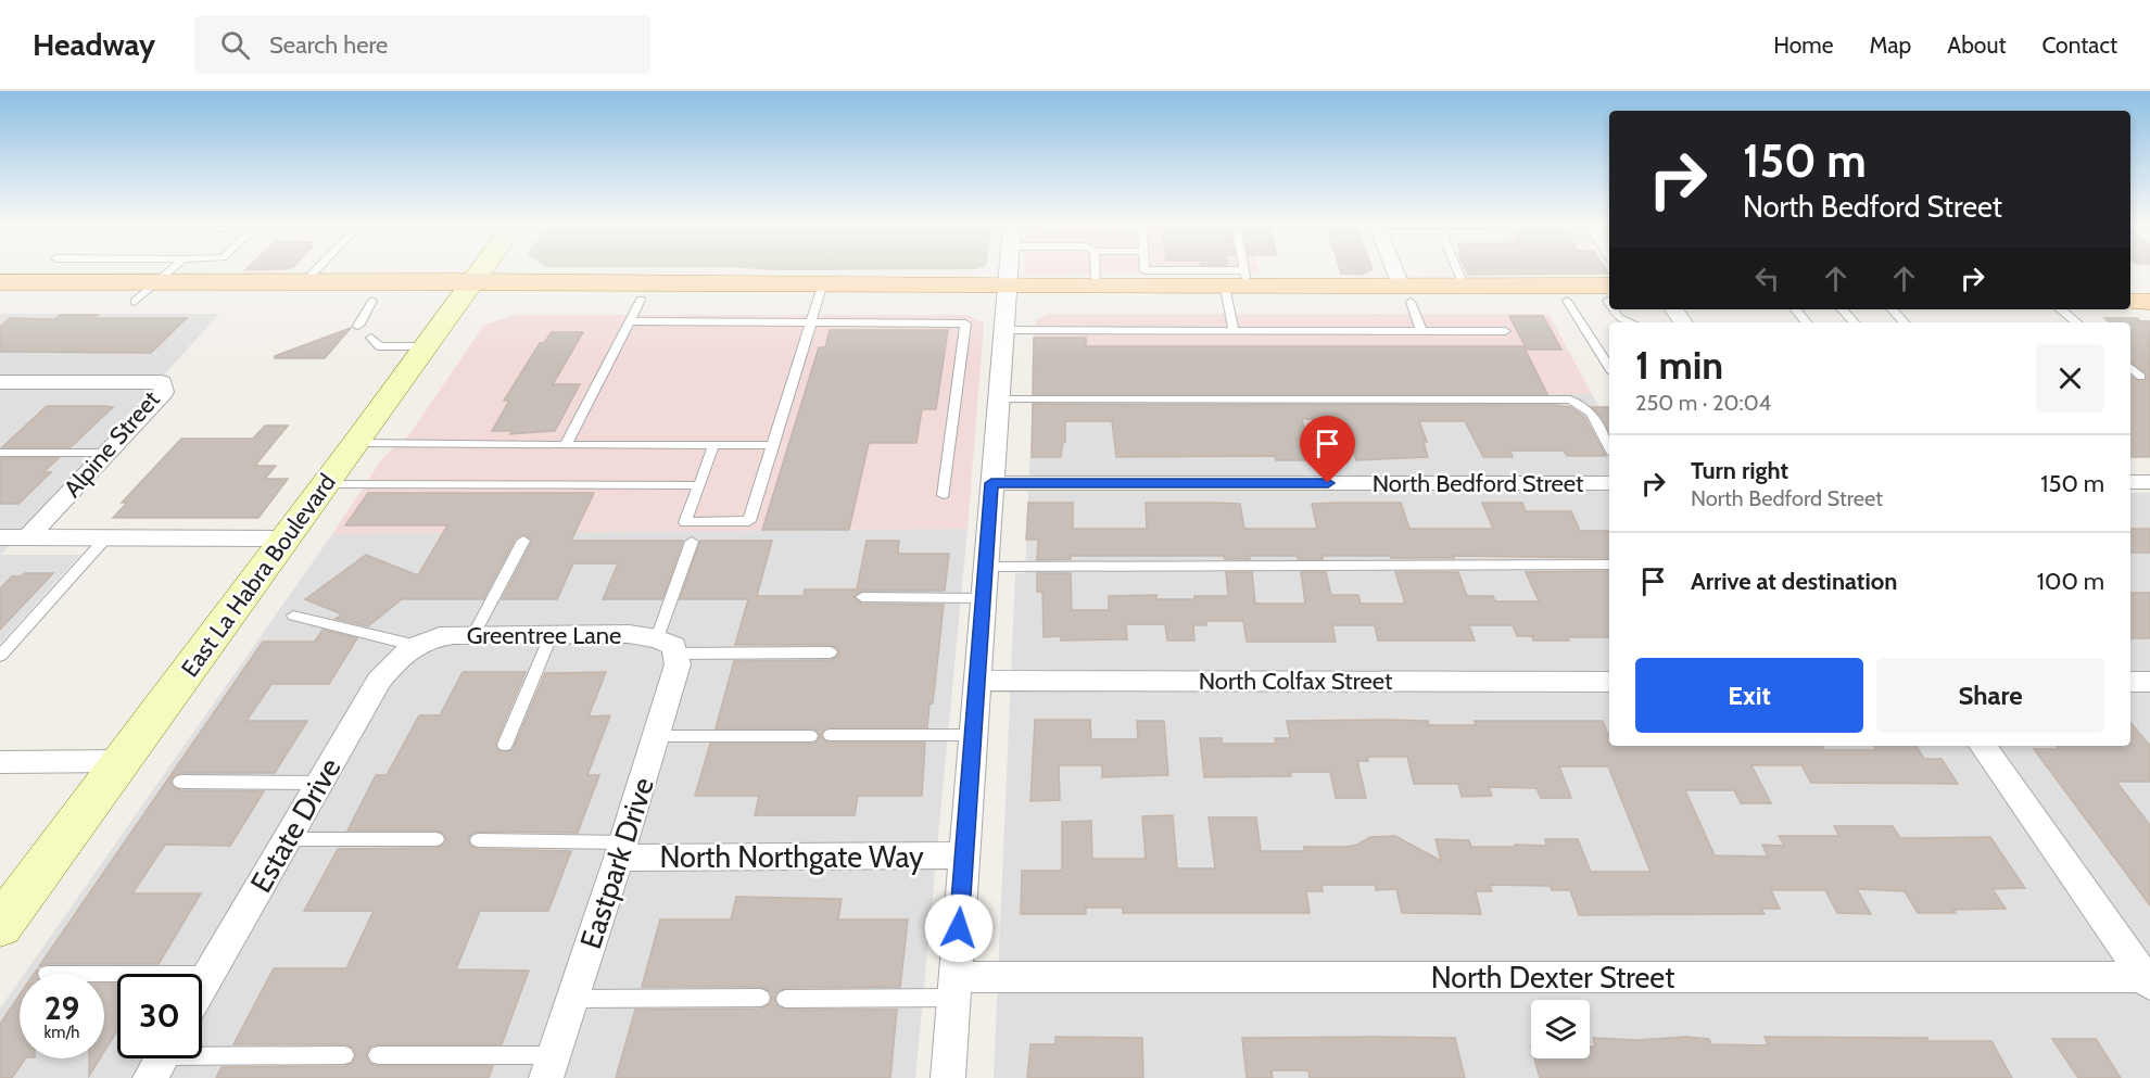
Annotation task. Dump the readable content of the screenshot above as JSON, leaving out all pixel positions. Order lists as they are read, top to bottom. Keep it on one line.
{"streets":{"main road":["East La Habra Boulevard"],"street":["Alpine Street","North Bedford Street","Greentree Lane","North Colfax Street","Estate Drive","North Northgate Way","Eastpark Drive","North Dexter Street"]},"crossings":[["Greentree Lane","Estate Drive"],["Greentree Lane","Eastpark Drive"],["North Northgate Way","Eastpark Drive"]],"page":{"header":"Headway","search":"Search here","nav":["Home","Map","About","Contact"],"turn":["150 m","North Bedford Street"],"heading":["1 min","250 m · 20:04"],"list":[{"name":"Turn right","note":"North Bedford Street","value":"150 m"},{"name":"Arrive at destination","value":"100 m"}],"buttons":["Exit","Share"],"speed":"29 km/h","limit":"30"}}
